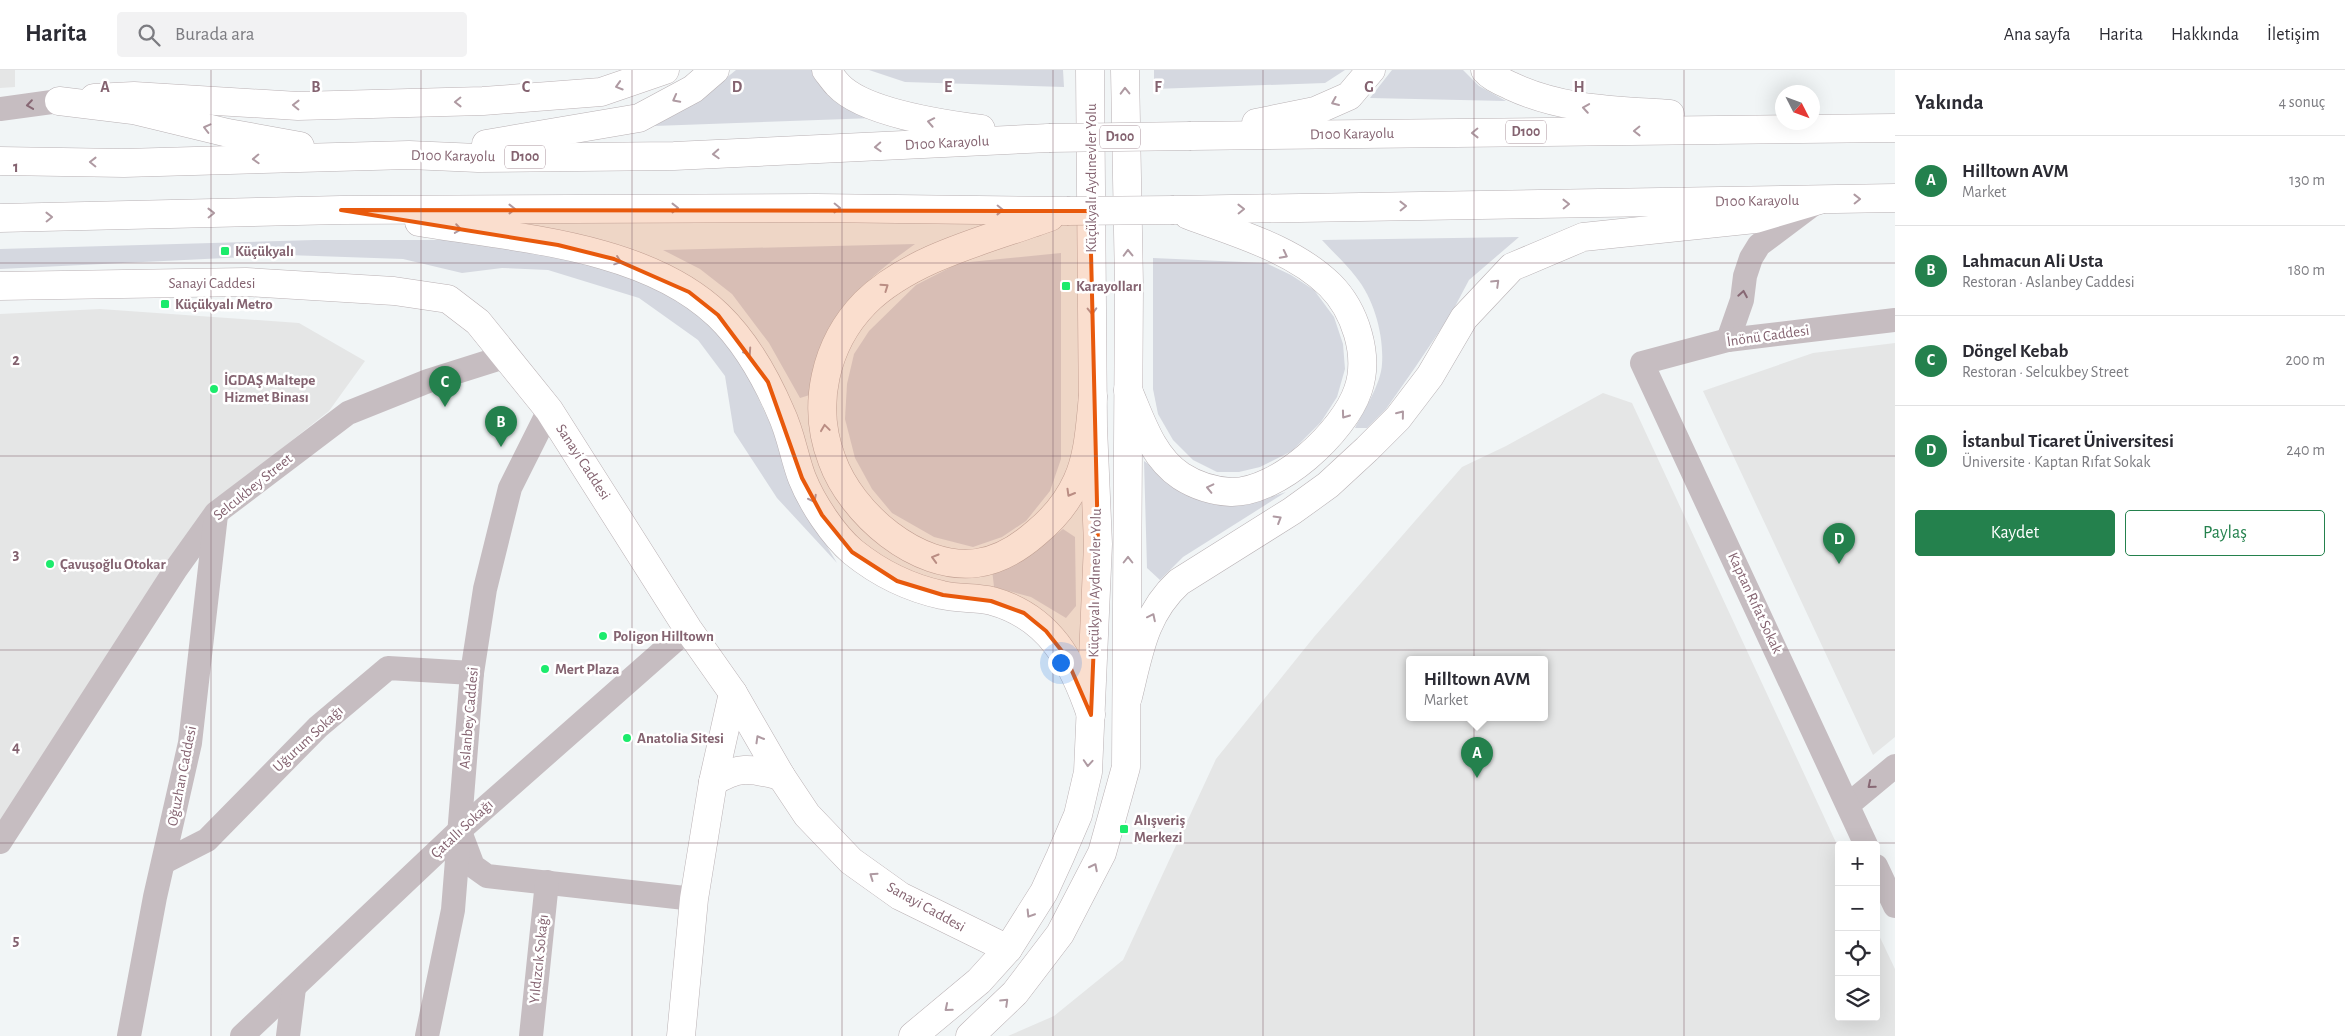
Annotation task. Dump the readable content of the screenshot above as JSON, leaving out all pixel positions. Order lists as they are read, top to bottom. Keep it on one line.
{"streets":{"main road":["D100","D100 Karayolu","Küçükyalı Aydınevler Yolu","Sanayi Caddesi"],"street":["İnönü Caddesi","Selcukbey Street","Kaptan Rıfat Sokak","Aslanbey Caddesi","Uğurum Sokağı","Oğuzhan Caddesi","Çatallı Sokağı","Yıldızcık Sokağı"]},"crossings":[["Küçükyalı Aydınevler Yolu","Sanayi Caddesi"],["Sanayi Caddesi","Selcukbey Street"],["Sanayi Caddesi","Aslanbey Caddesi"],["Sanayi Caddesi","Çatallı Sokağı"],["İnönü Caddesi","Kaptan Rıfat Sokak"],["Selcukbey Street","Oğuzhan Caddesi"],["Aslanbey Caddesi","Uğurum Sokağı"],["Aslanbey Caddesi","Çatallı Sokağı"],["Uğurum Sokağı","Oğuzhan Caddesi"]],"places":{"transit":["Küçükyalı","Karayolları","Küçükyalı Metro","Alışveriş Merkezi"],"other":["İGDAŞ Maltepe Hizmet Binası","Çavuşoğlu Otokar","Poligon Hilltown","Mert Plaza","Anatolia Sitesi"]},"north":"bottom right","page":{"header":"Harita","search":"Burada ara","nav":["Ana sayfa","Harita","Hakkında","İletişim"],"heading":["Yakında","4 sonuç"],"list":[{"mark":"A","name":"Hilltown AVM","note":"Market","value":"130 m"},{"mark":"B","name":"Lahmacun Ali Usta","note":"Restoran · Aslanbey Caddesi","value":"180 m"},{"mark":"C","name":"Döngel Kebab","note":"Restoran · Selcukbey Street","value":"200 m"},{"mark":"D","name":"İstanbul Ticaret Üniversitesi","note":"Üniversite · Kaptan Rıfat Sokak","value":"240 m"}],"pins":["C","B","D","A"],"buttons":["Kaydet","Paylaş"],"popup":["Hilltown AVM","Market"],"map_buttons":["+","−"]},"grid":{"columns":["A","B","C","D","E","F","G","H"],"rows":["1","2","3","4","5"]}}
